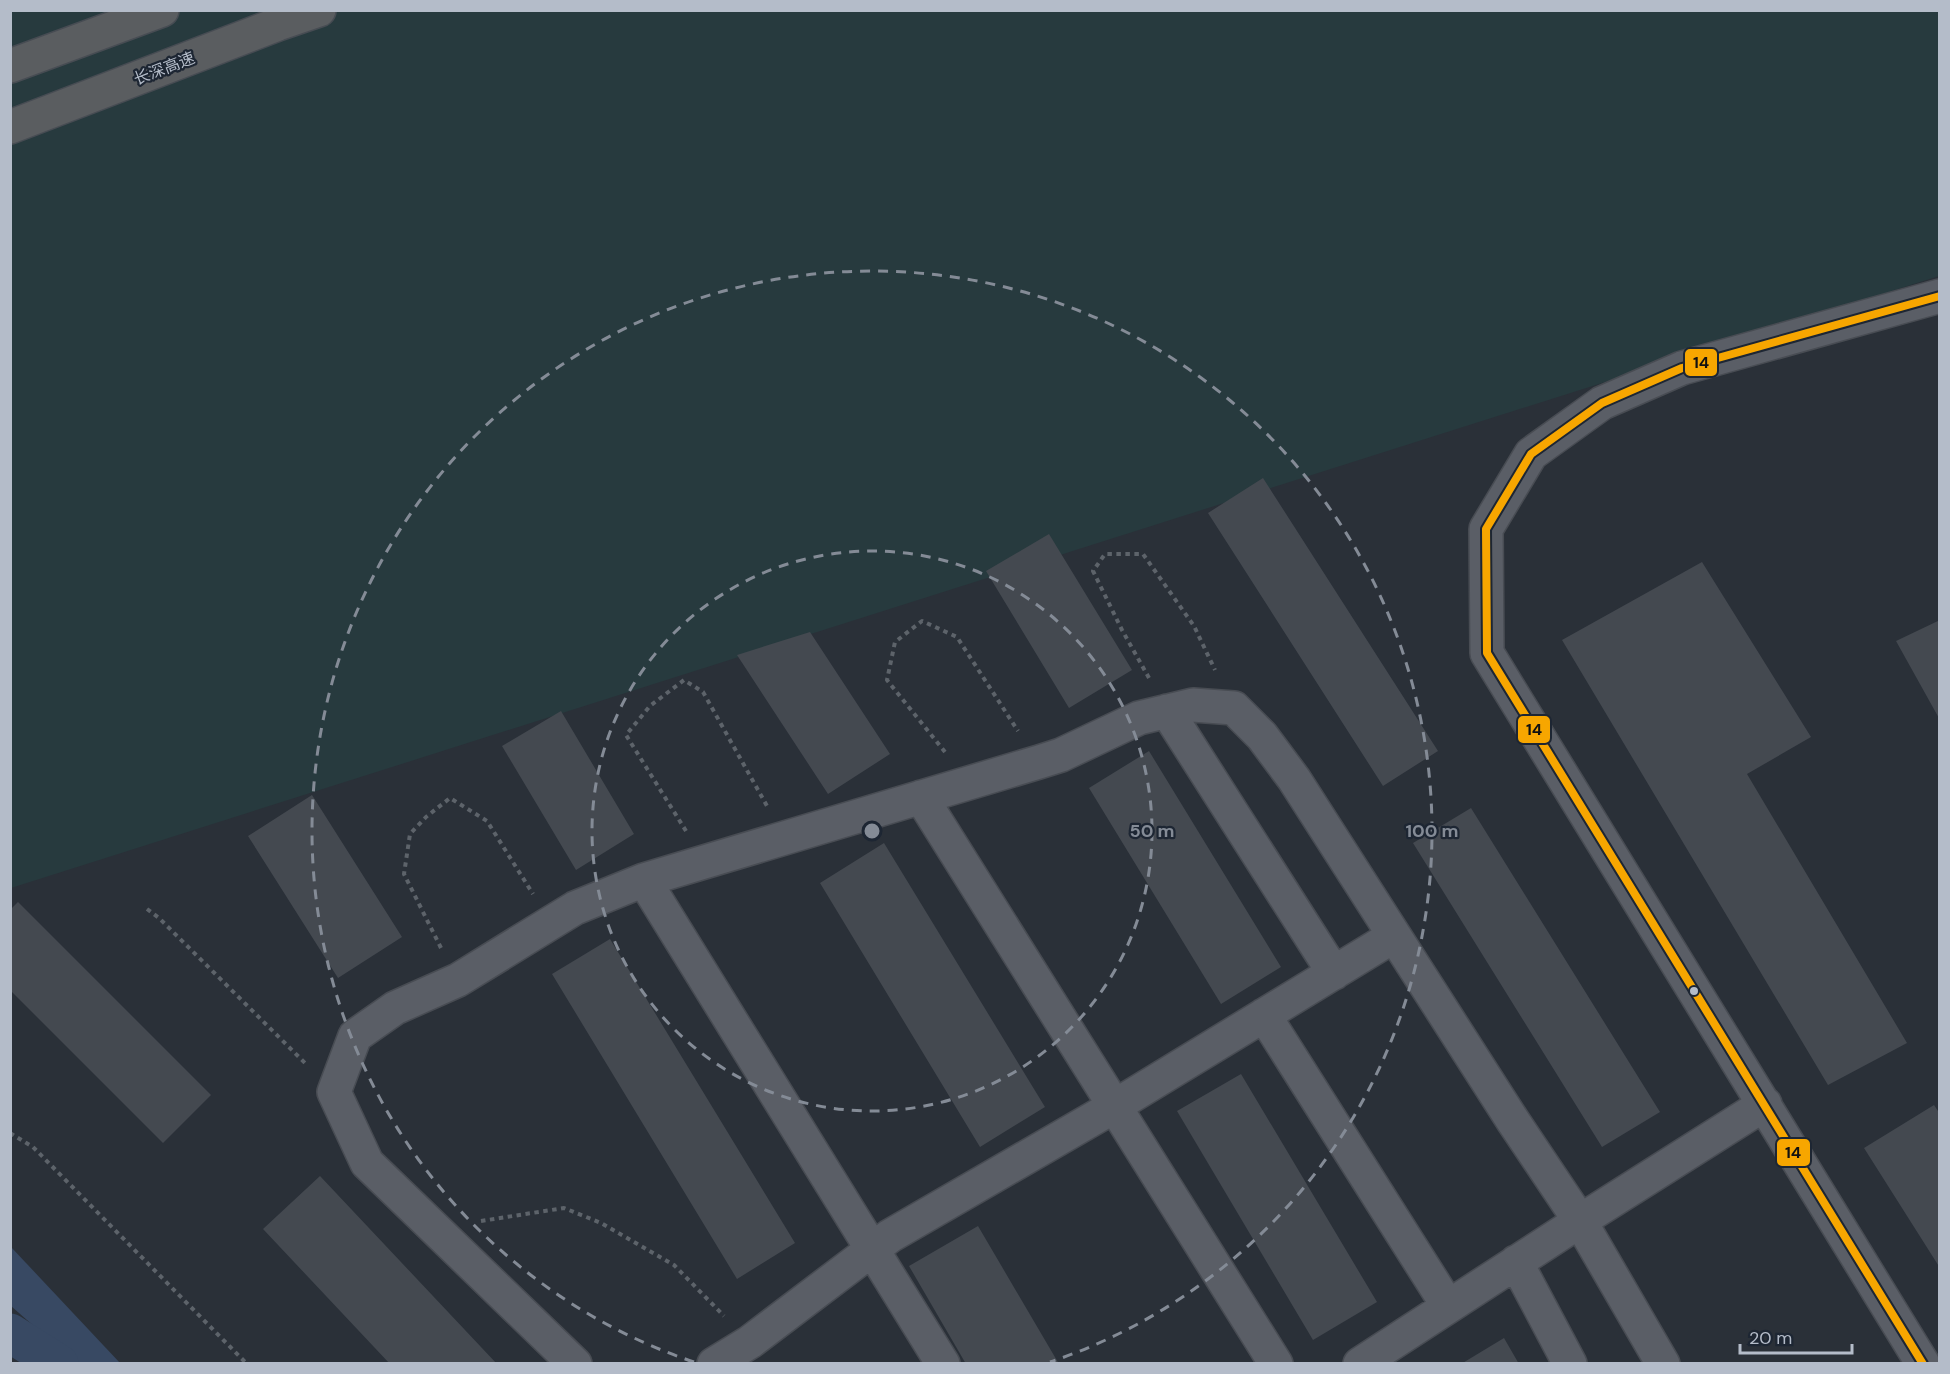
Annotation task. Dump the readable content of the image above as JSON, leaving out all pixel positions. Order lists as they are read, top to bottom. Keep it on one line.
{"streets":{"highway":["长深高速"]},"lines":["transit line 14"],"scale_bar":"20 m","rings":["50 m","100 m"]}
